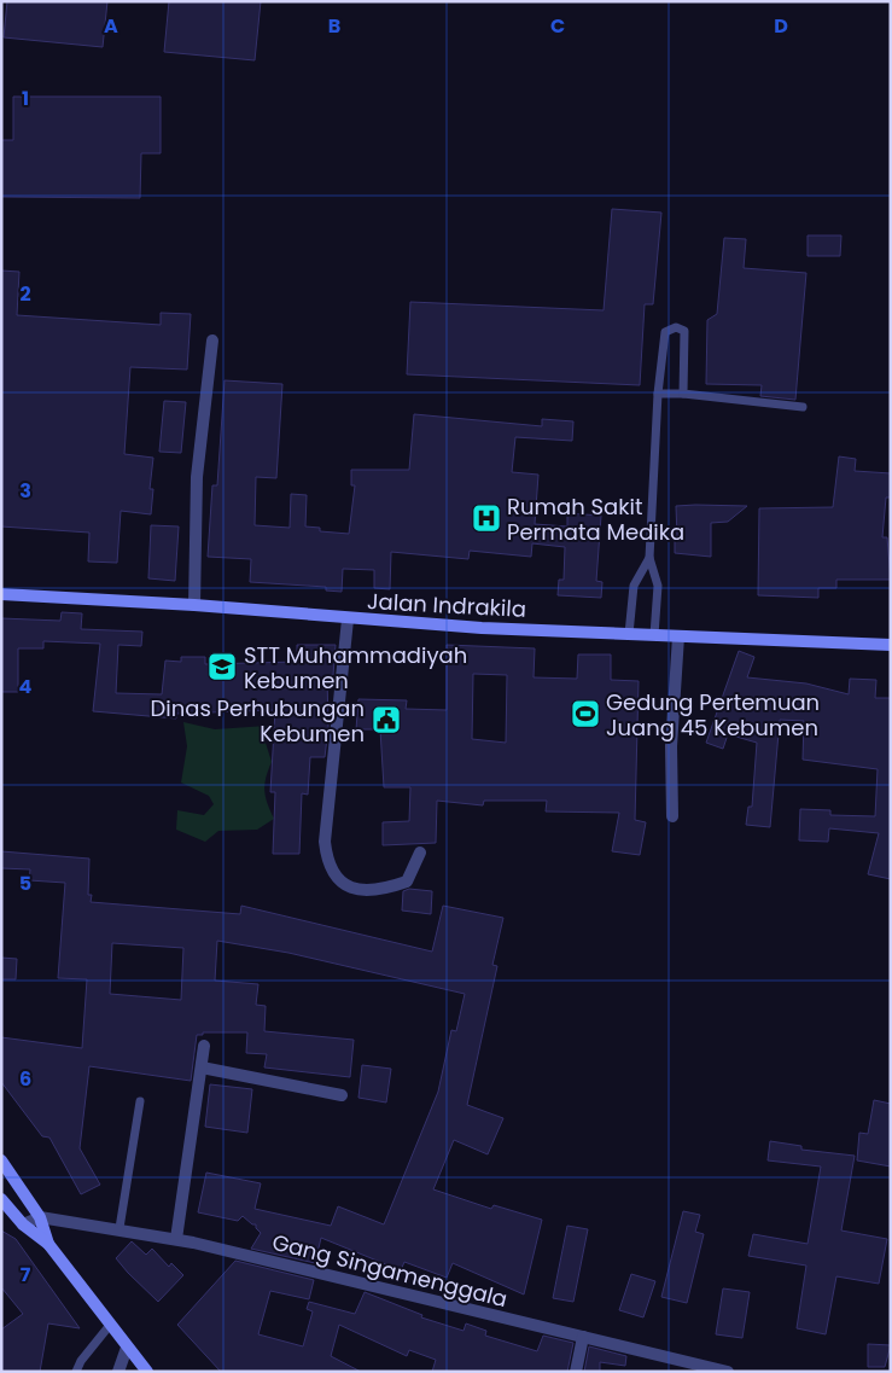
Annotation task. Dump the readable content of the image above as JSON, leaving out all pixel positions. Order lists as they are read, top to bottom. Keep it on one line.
{"streets":{"main road":["Jalan Indrakila"],"street":["Gang Singamenggala"]},"places":{"hospital":["Rumah Sakit Permata Medika"],"school or university":["STT Muhammadiyah Kebumen"],"sports":["Gedung Pertemuan Juang 45 Kebumen"],"public building":["Dinas Perhubungan Kebumen"]},"grid":{"columns":["A","B","C","D"],"rows":["1","2","3","4","5","6","7"]}}
